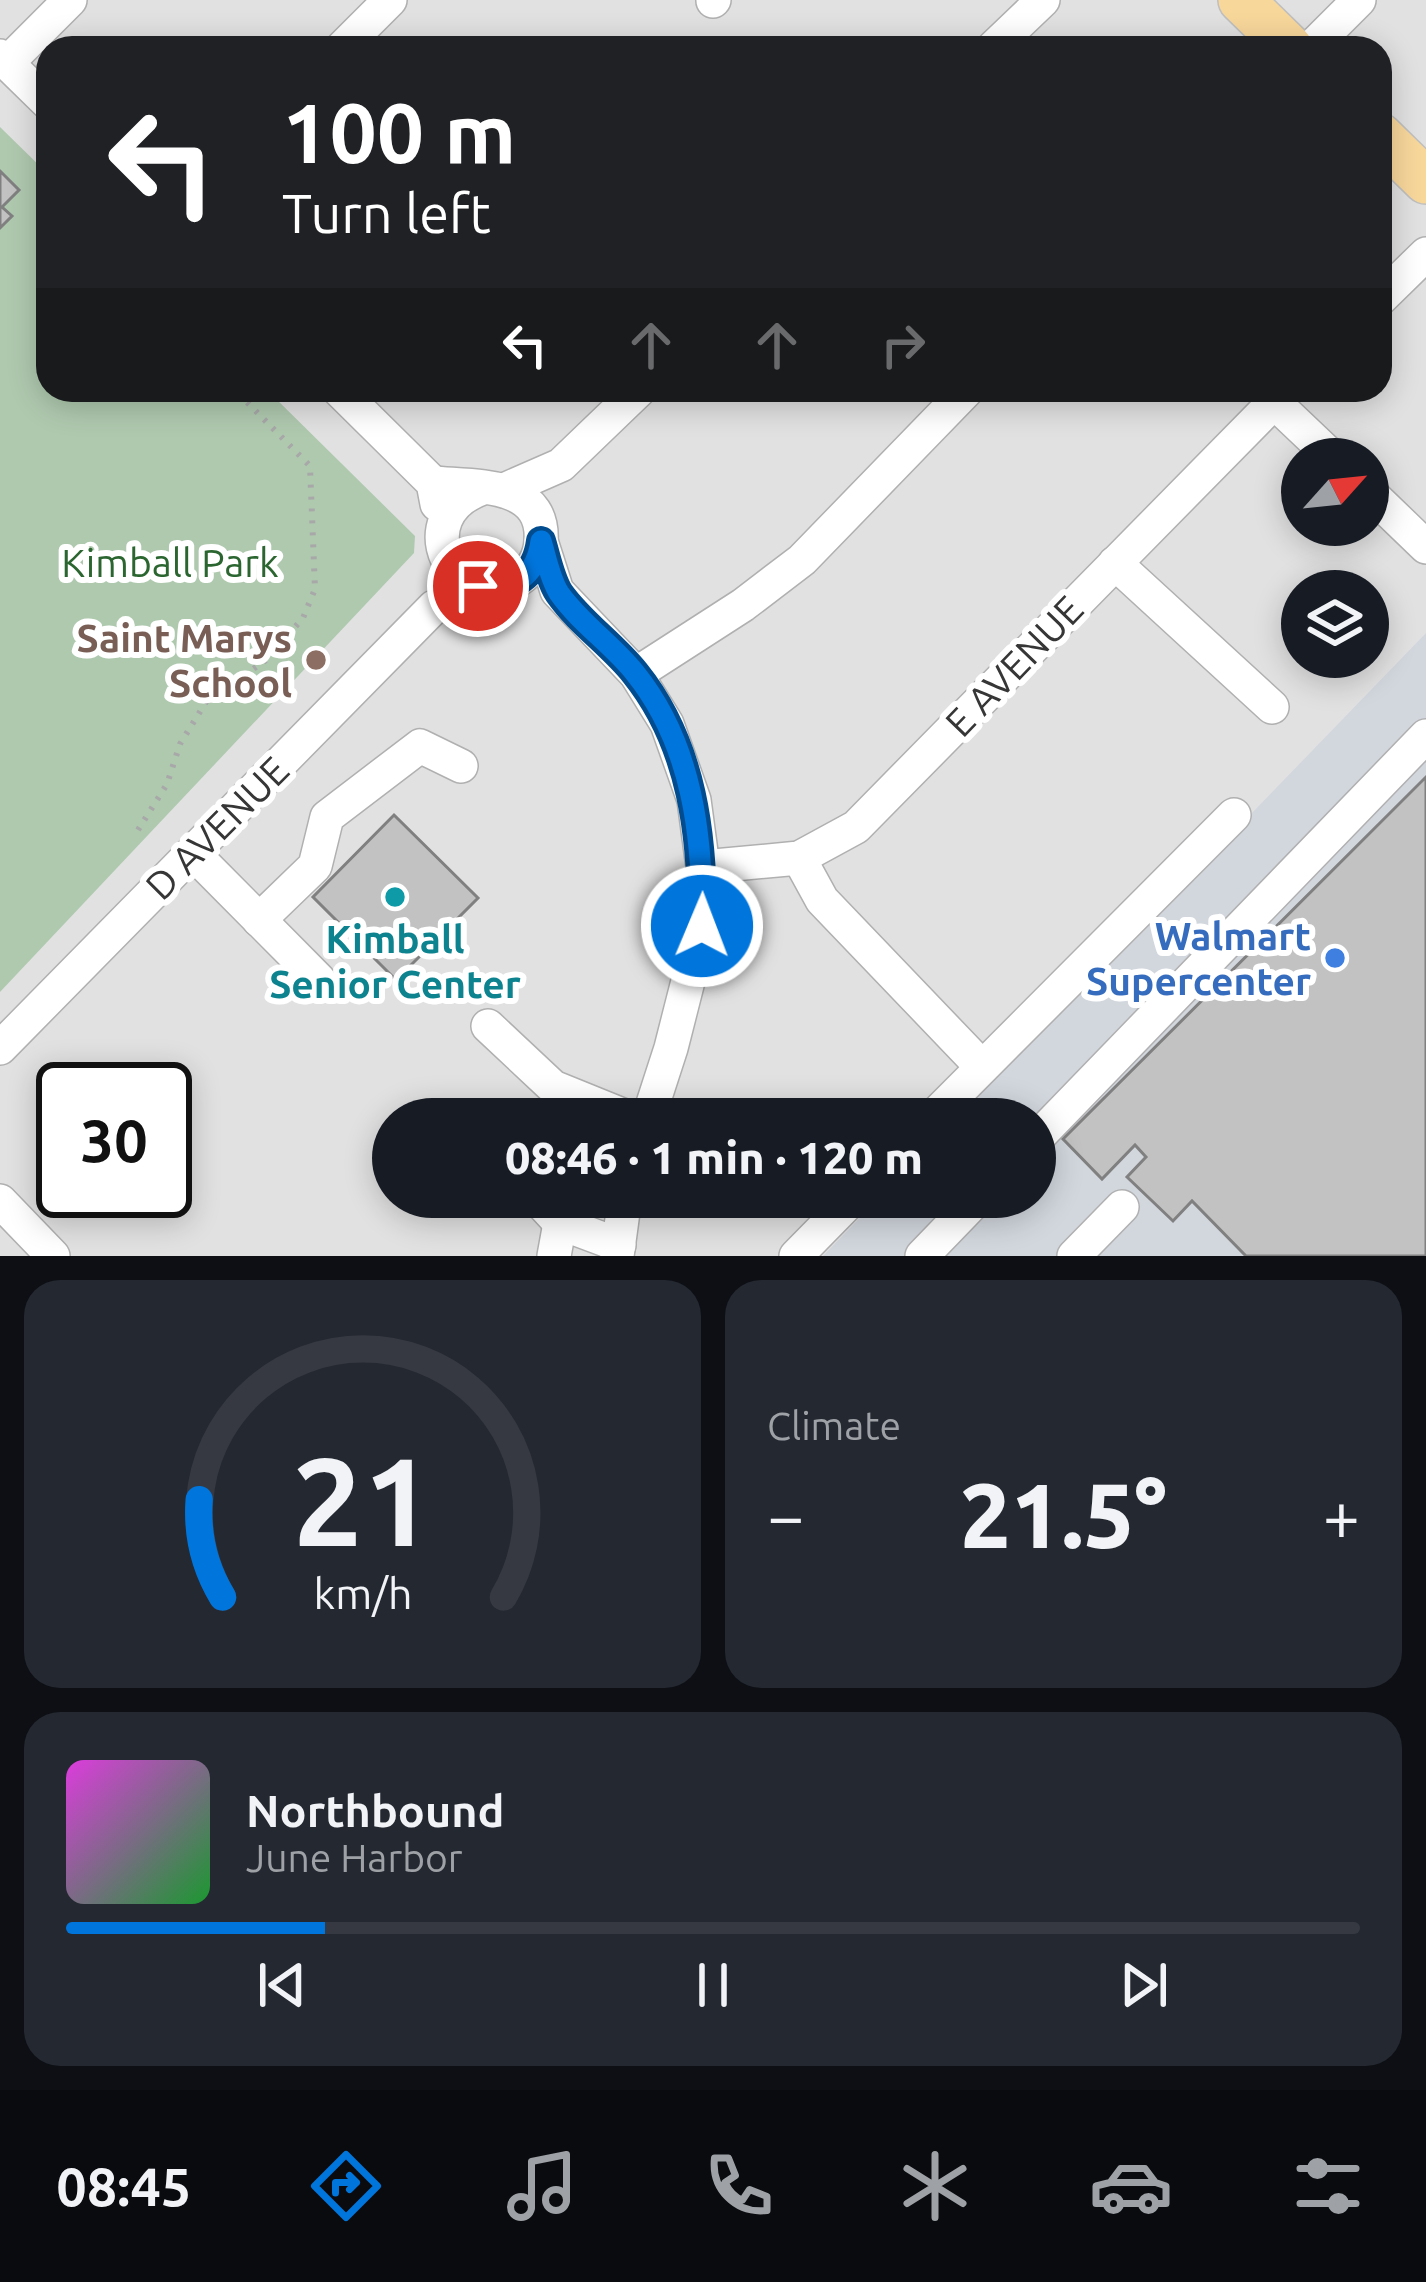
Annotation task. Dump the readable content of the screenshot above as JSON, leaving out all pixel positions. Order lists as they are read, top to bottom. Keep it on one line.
{"streets":{"street":["E AVENUE","D AVENUE"]},"parks":["Kimball Park"],"places":["Saint Marys School","Kimball Senior Center","Walmart Supercenter"],"north":"top right","page":{"turn":["100 m","Turn left"],"limit":"30","trip":"08:46 · 1 min · 120 m","tile":"Climate","heat":["−","21.5°","+"],"song":["Northbound","June Harbor"],"tabs":"08:45","gauge":["21","km/h"]}}
